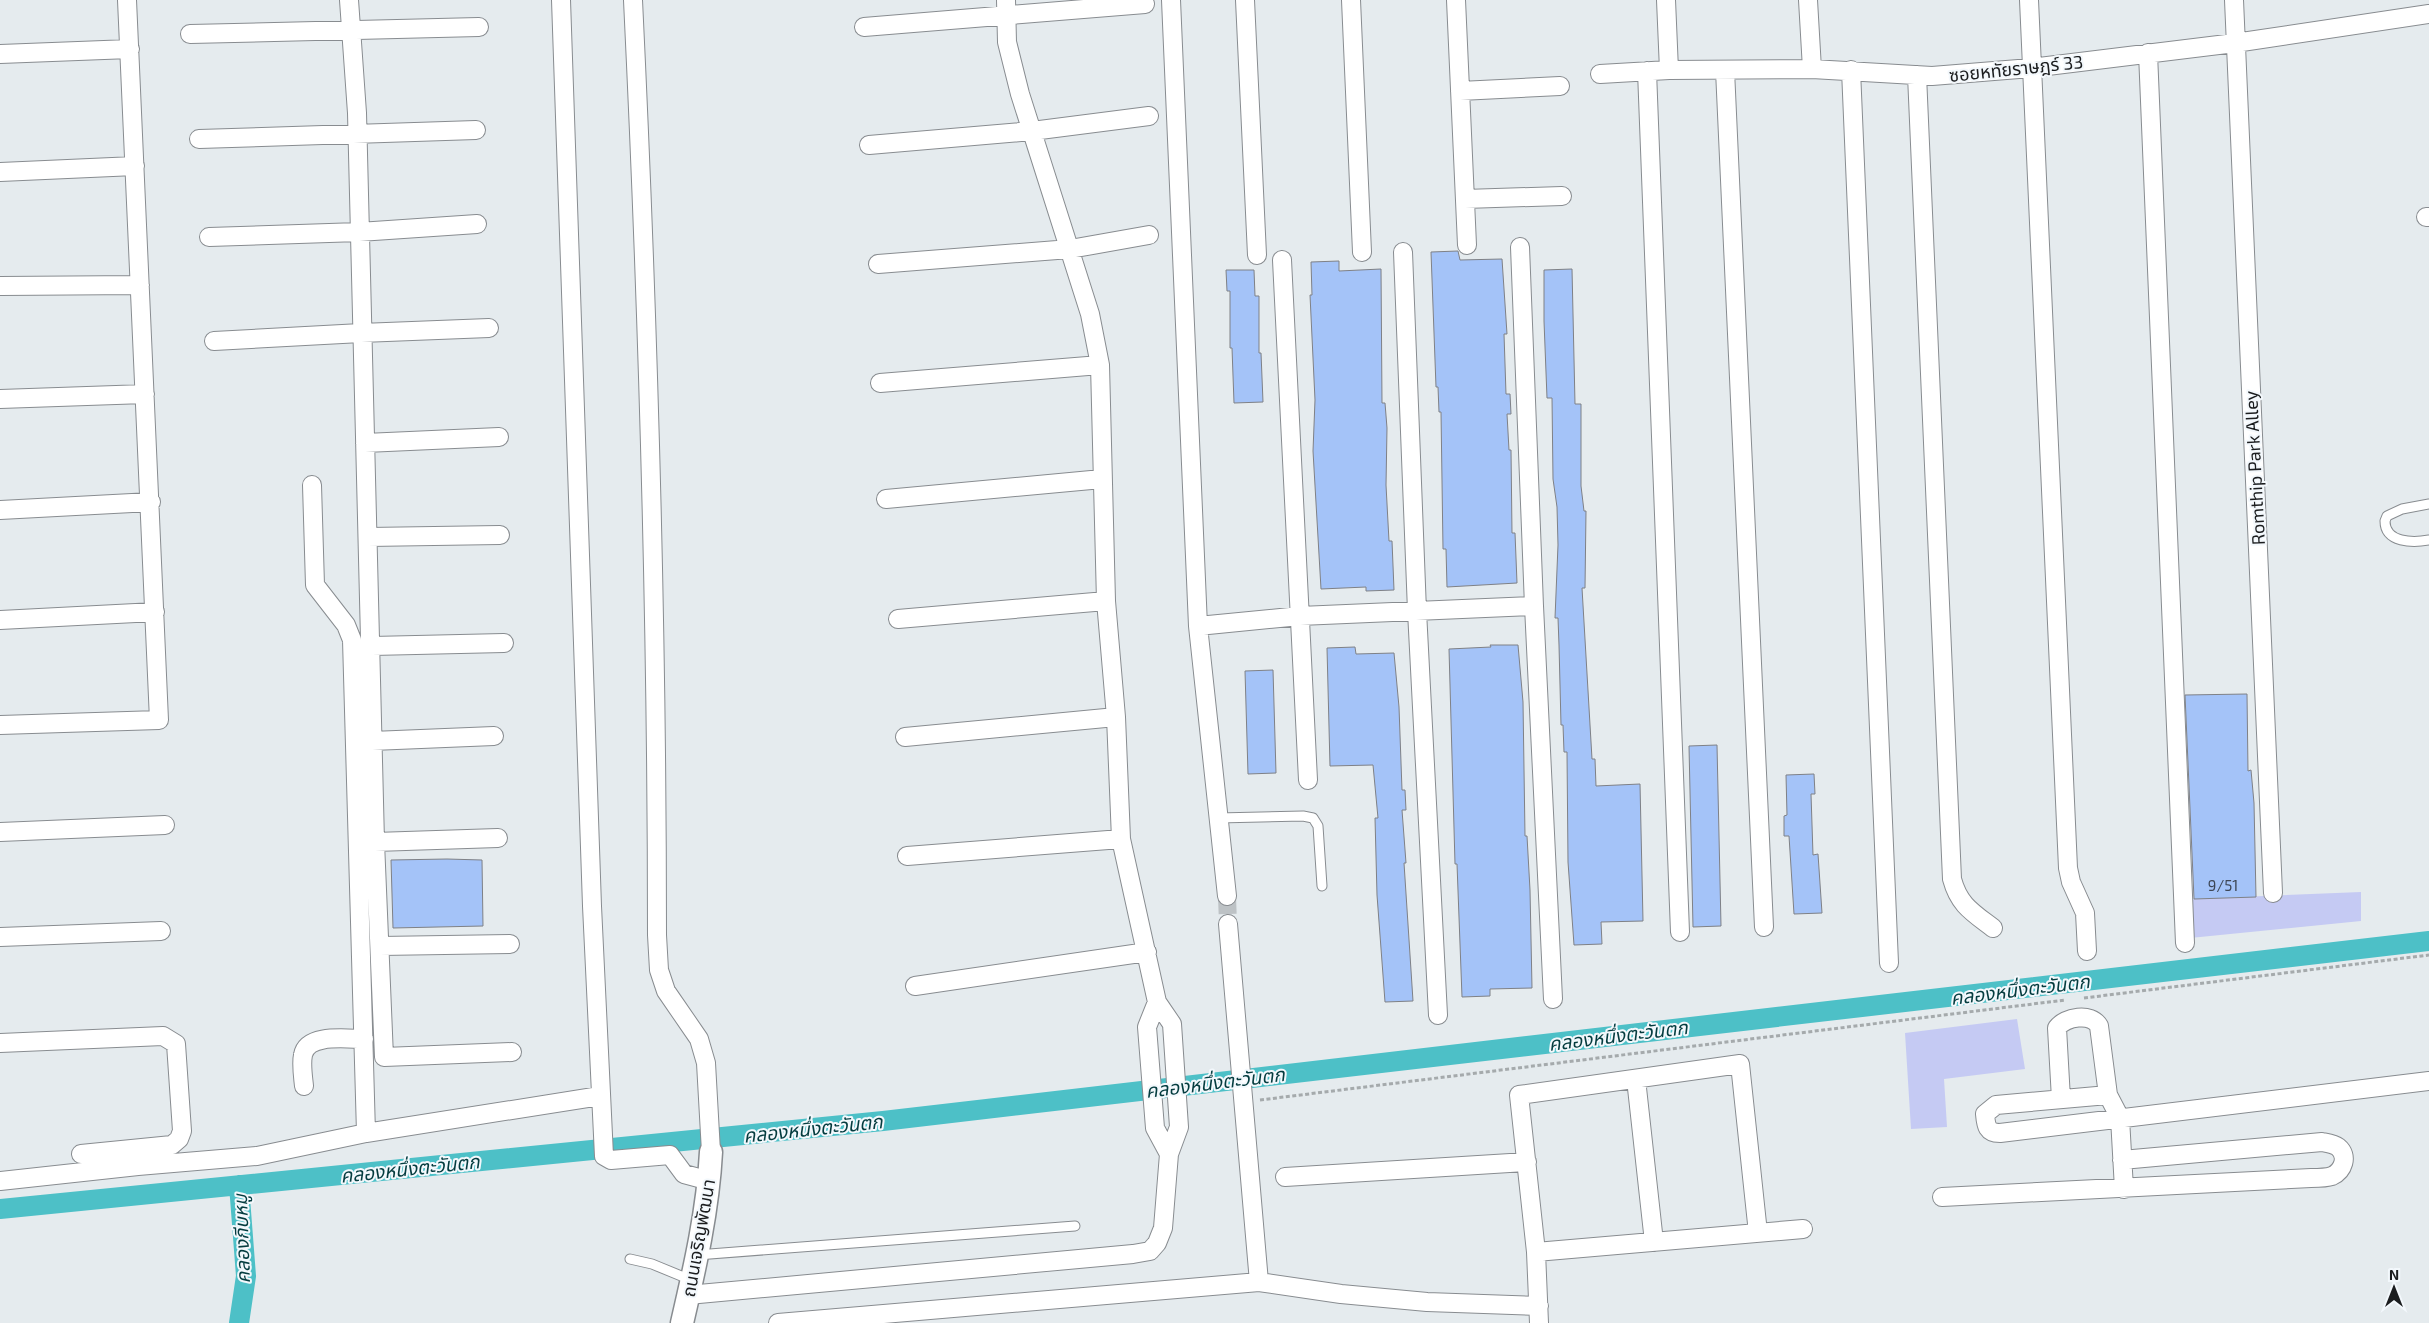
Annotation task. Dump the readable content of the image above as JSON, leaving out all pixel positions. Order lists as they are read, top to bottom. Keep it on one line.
{"streets":{"street":["ซอยหทัยราษฎร์ 33","Romthip Park Alley","ถนนเจริญพัฒนา"]},"crossings":[["ซอยหทัยราษฎร์ 33","Romthip Park Alley"]],"water":["คลองหนึ่งตะวันตก","คลองกีบหมู"],"house_numbers":["9/51"],"north":"top"}
